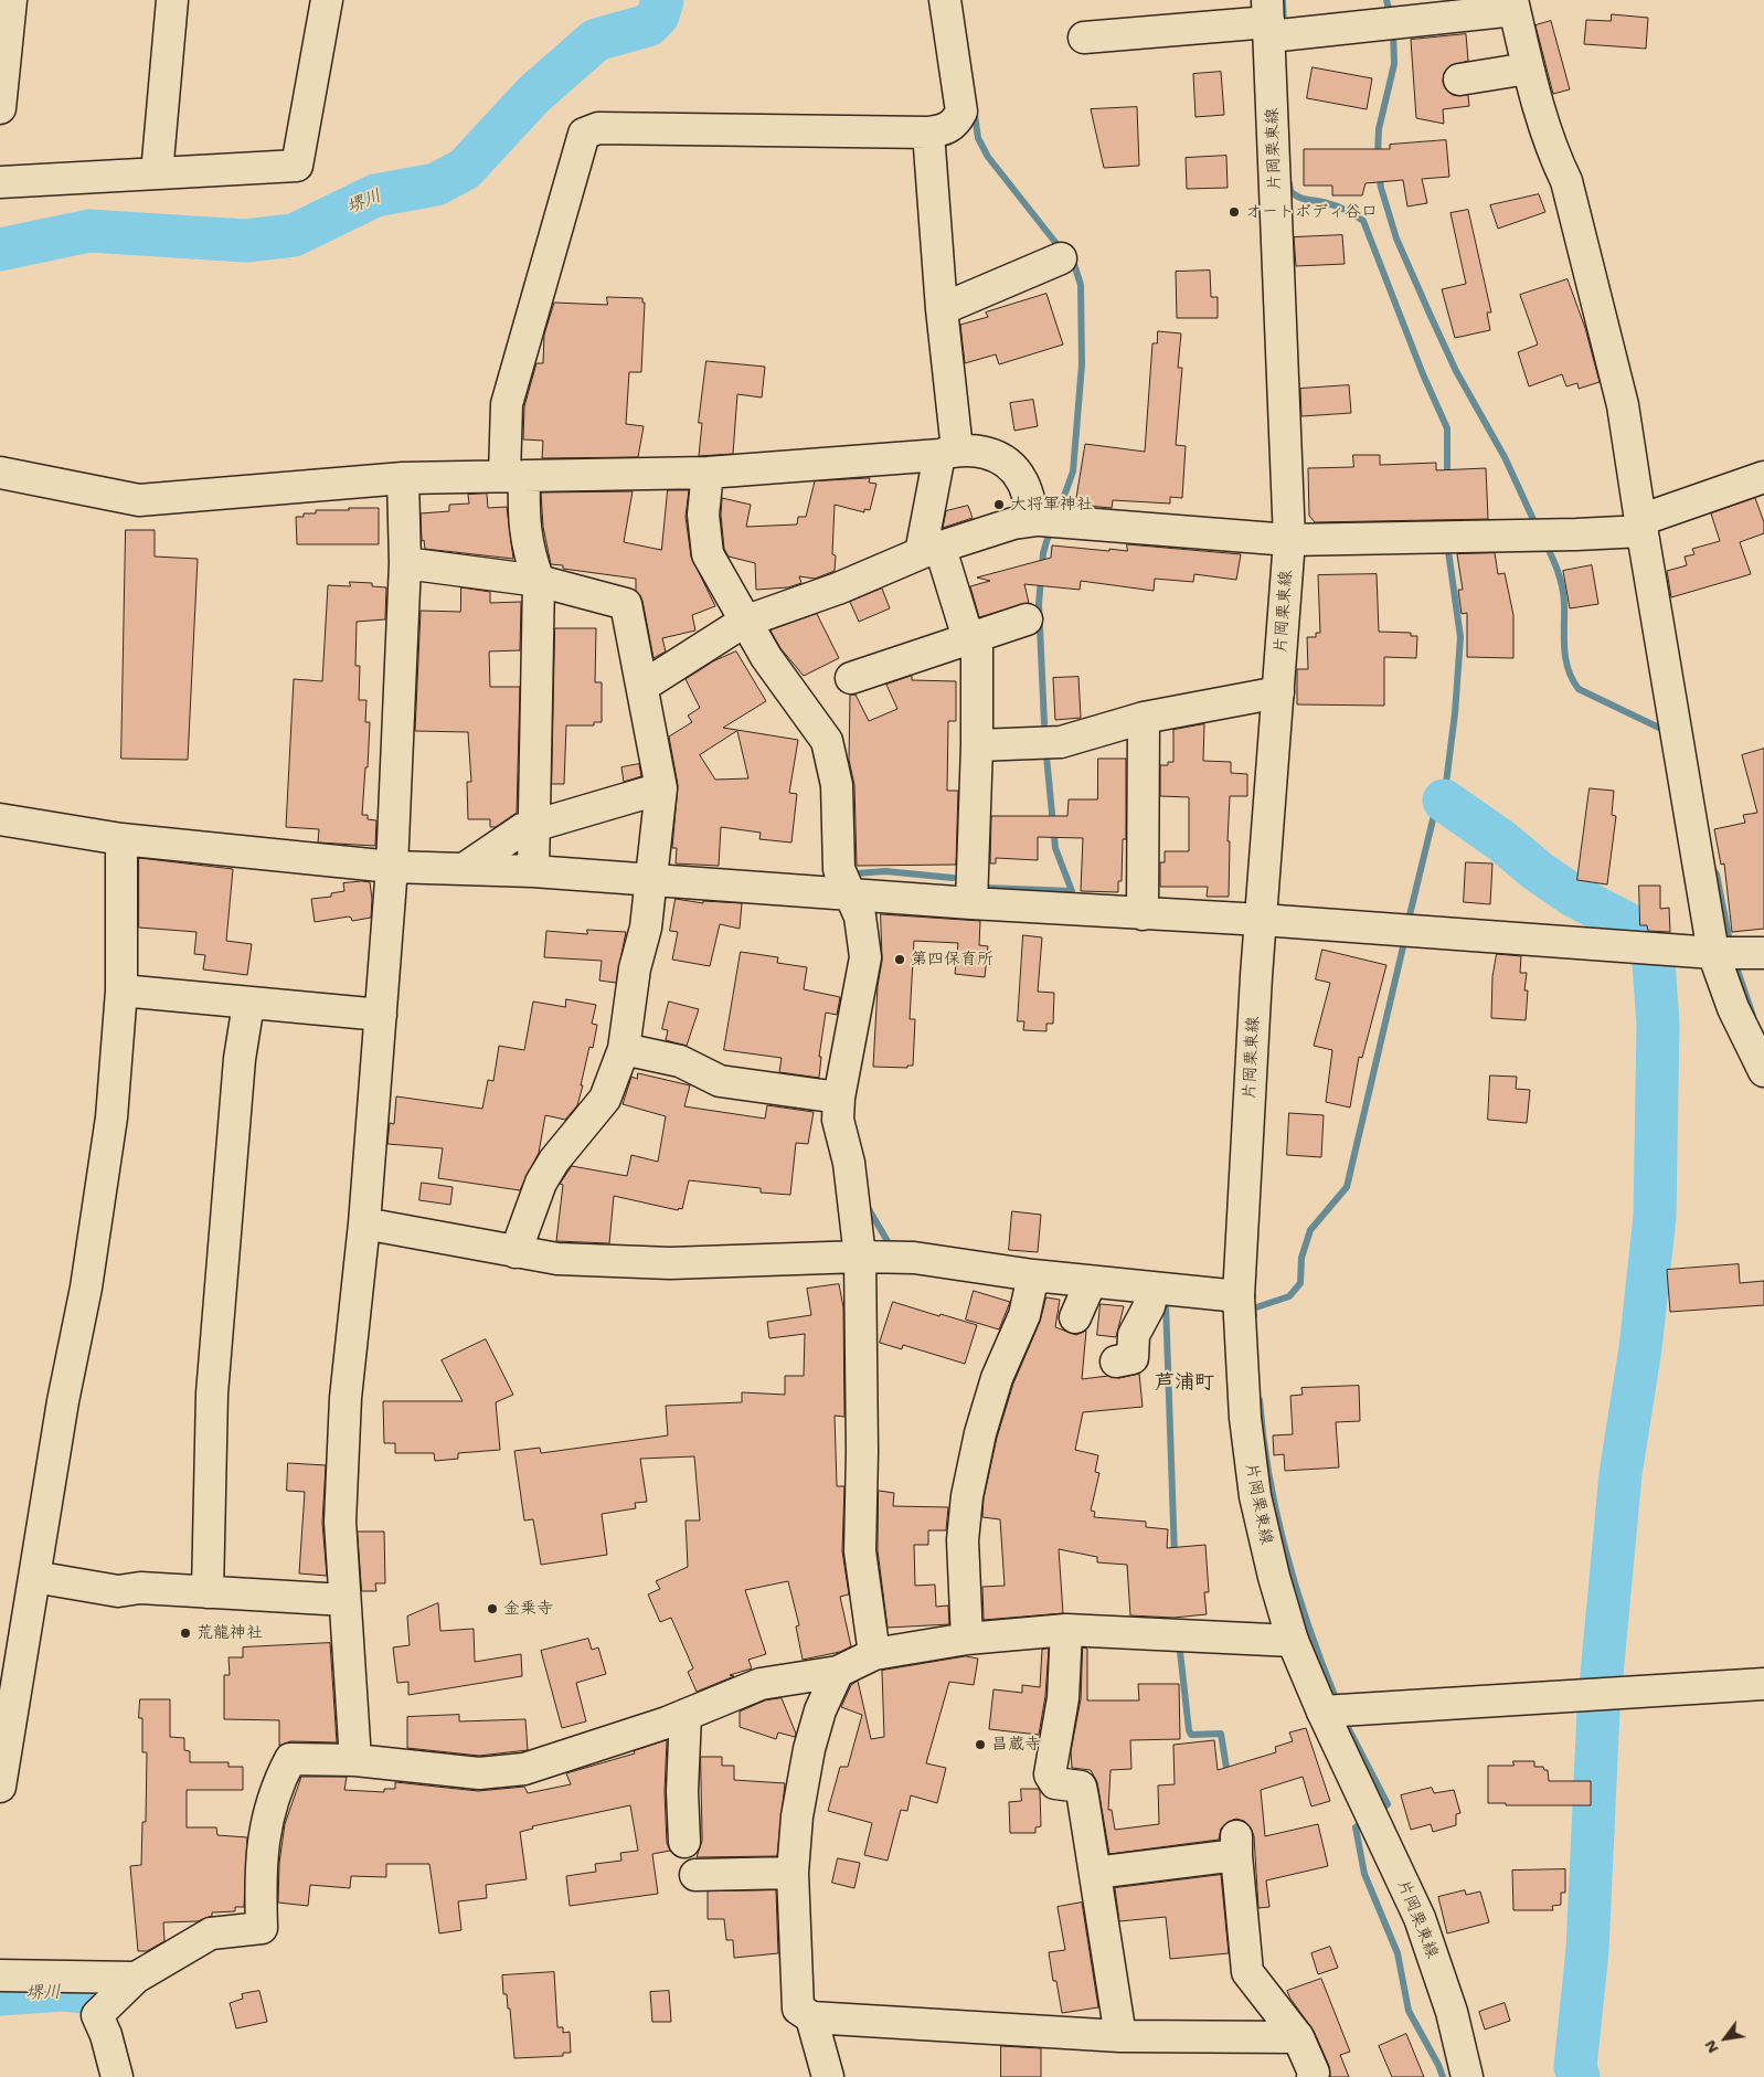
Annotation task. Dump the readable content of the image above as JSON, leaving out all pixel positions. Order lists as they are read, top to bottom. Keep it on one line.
{"streets":{"street":["片岡栗東線"]},"districts":["芦浦町"],"water":["堺川"],"places":["オートボディ谷口","大将軍神社","第四保育所","金乗寺","荒龍神社","昌蔵寺"],"north":"bottom left"}
